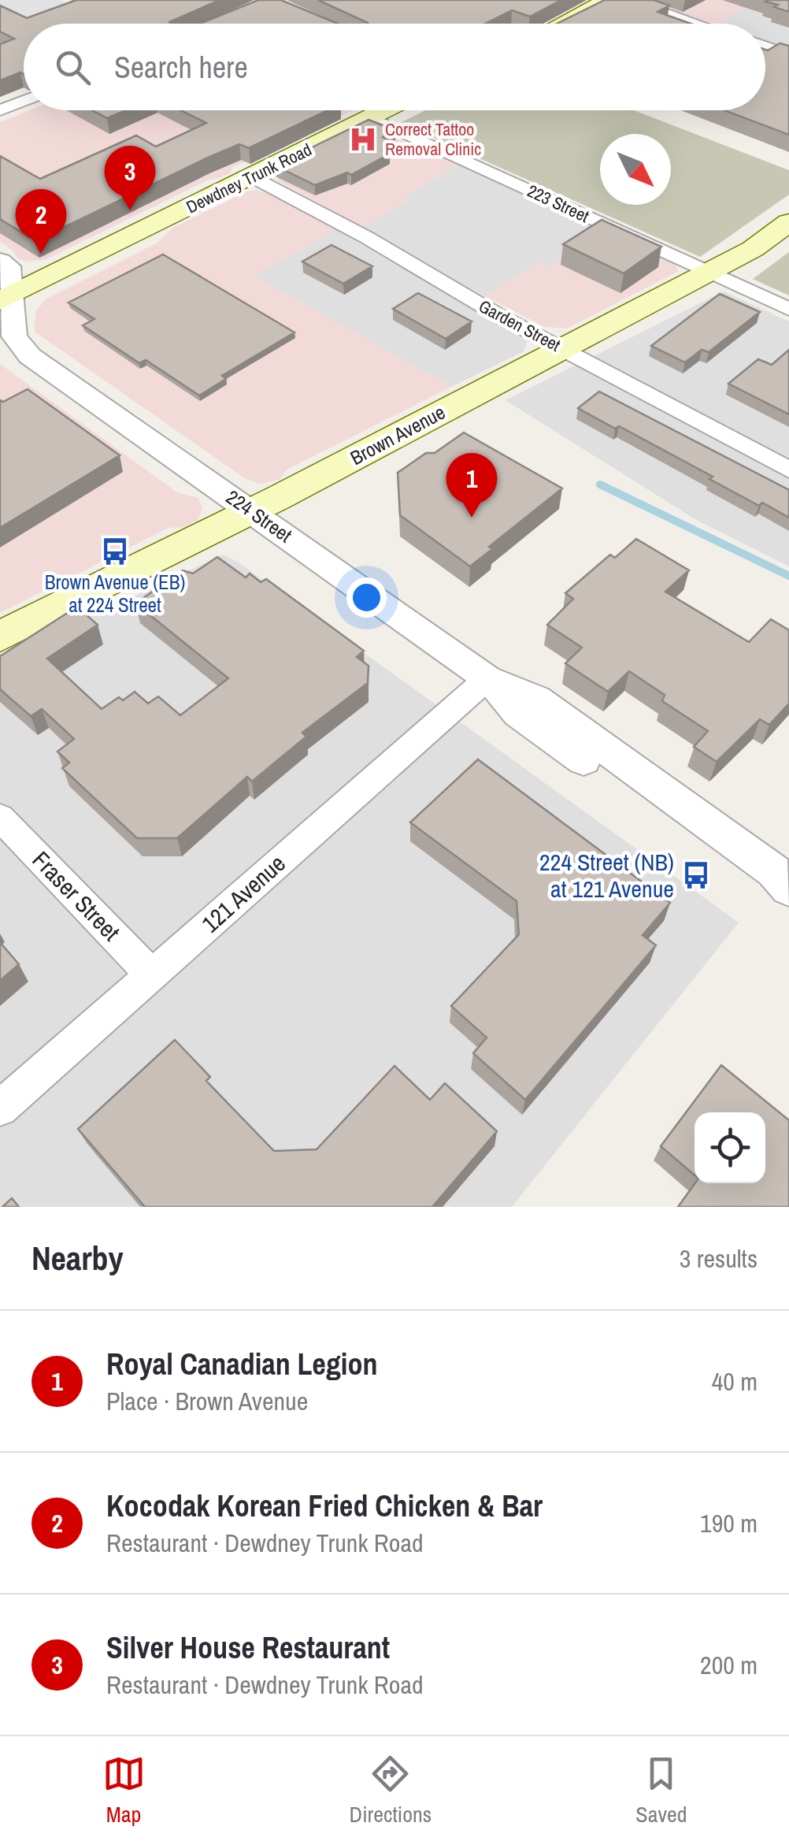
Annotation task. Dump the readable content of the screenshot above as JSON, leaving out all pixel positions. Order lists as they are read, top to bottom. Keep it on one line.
{"streets":{"main road":["Dewdney Trunk Road","Brown Avenue"],"street":["223 Street","Garden Street","224 Street","121 Avenue","Fraser Street"]},"crossings":[["Dewdney Trunk Road","223 Street"],["Dewdney Trunk Road","Garden Street"],["Dewdney Trunk Road","224 Street"],["223 Street","Brown Avenue"],["Garden Street","Brown Avenue"],["Brown Avenue","224 Street"],["224 Street","121 Avenue"],["121 Avenue","Fraser Street"]],"places":{"hospital":["Correct Tattoo Removal Clinic"],"bus stop":["Brown Avenue (EB) at 224 Street","224 Street (NB) at 121 Avenue"]},"north":"bottom right","page":{"search":"Search here","pins":["3","2","1"],"heading":["Nearby","3 results"],"list":[{"mark":"1","name":"Royal Canadian Legion","note":"Place · Brown Avenue","value":"40 m"},{"mark":"2","name":"Kocodak Korean Fried Chicken & Bar","note":"Restaurant · Dewdney Trunk Road","value":"190 m"},{"mark":"3","name":"Silver House Restaurant","note":"Restaurant · Dewdney Trunk Road","value":"200 m"}],"nav":["Map","Directions","Saved"]}}
